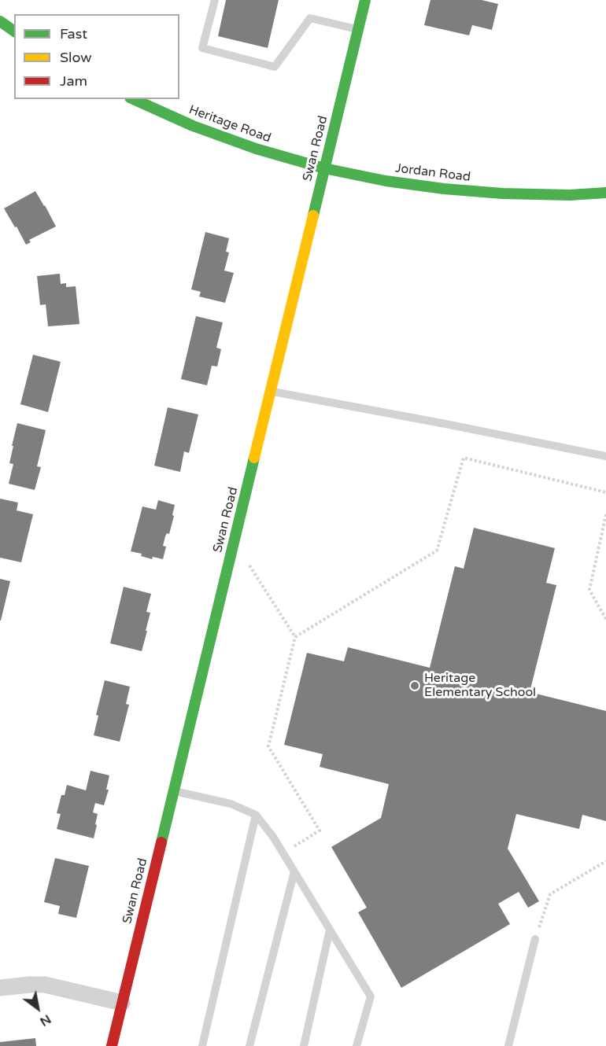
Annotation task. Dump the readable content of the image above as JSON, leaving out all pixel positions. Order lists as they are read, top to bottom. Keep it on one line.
{"streets":{"street":["Heritage Road","Swan Road","Jordan Road"]},"crossings":[["Heritage Road","Swan Road"],["Heritage Road","Jordan Road"],["Swan Road","Jordan Road"]],"places":["Heritage Elementary School"],"legend":["Fast","Slow","Jam"],"north":"bottom right"}
